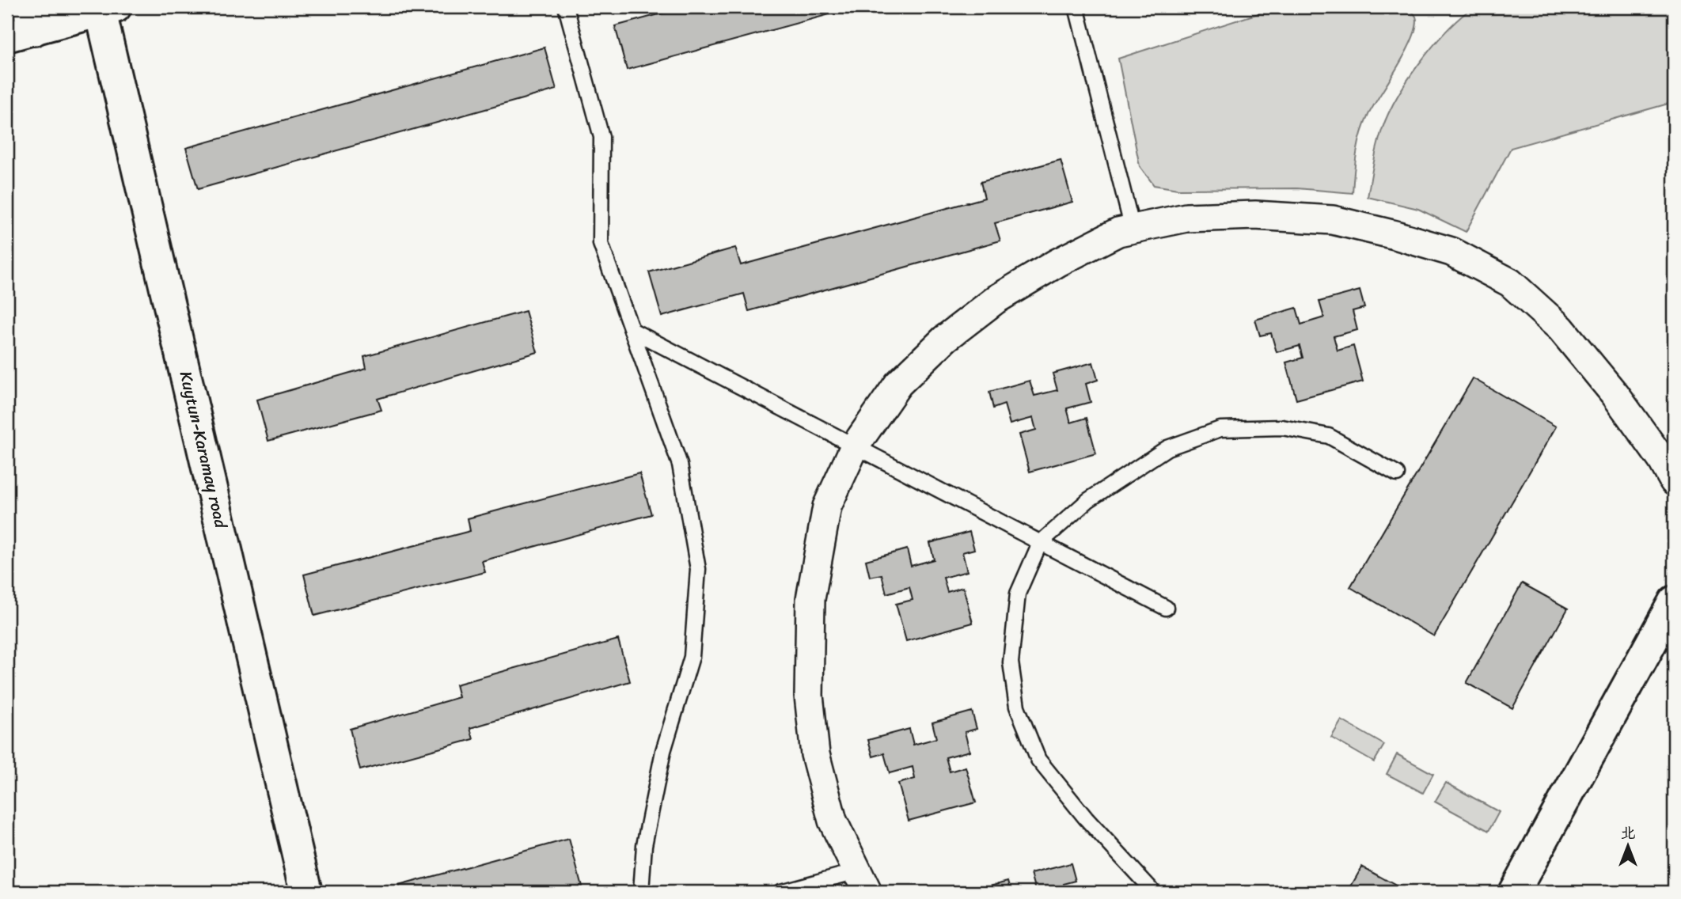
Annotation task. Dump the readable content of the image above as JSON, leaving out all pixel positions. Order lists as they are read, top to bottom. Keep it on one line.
{"streets":{"street":["Kuytun-Karamay road"]},"north":"top"}
